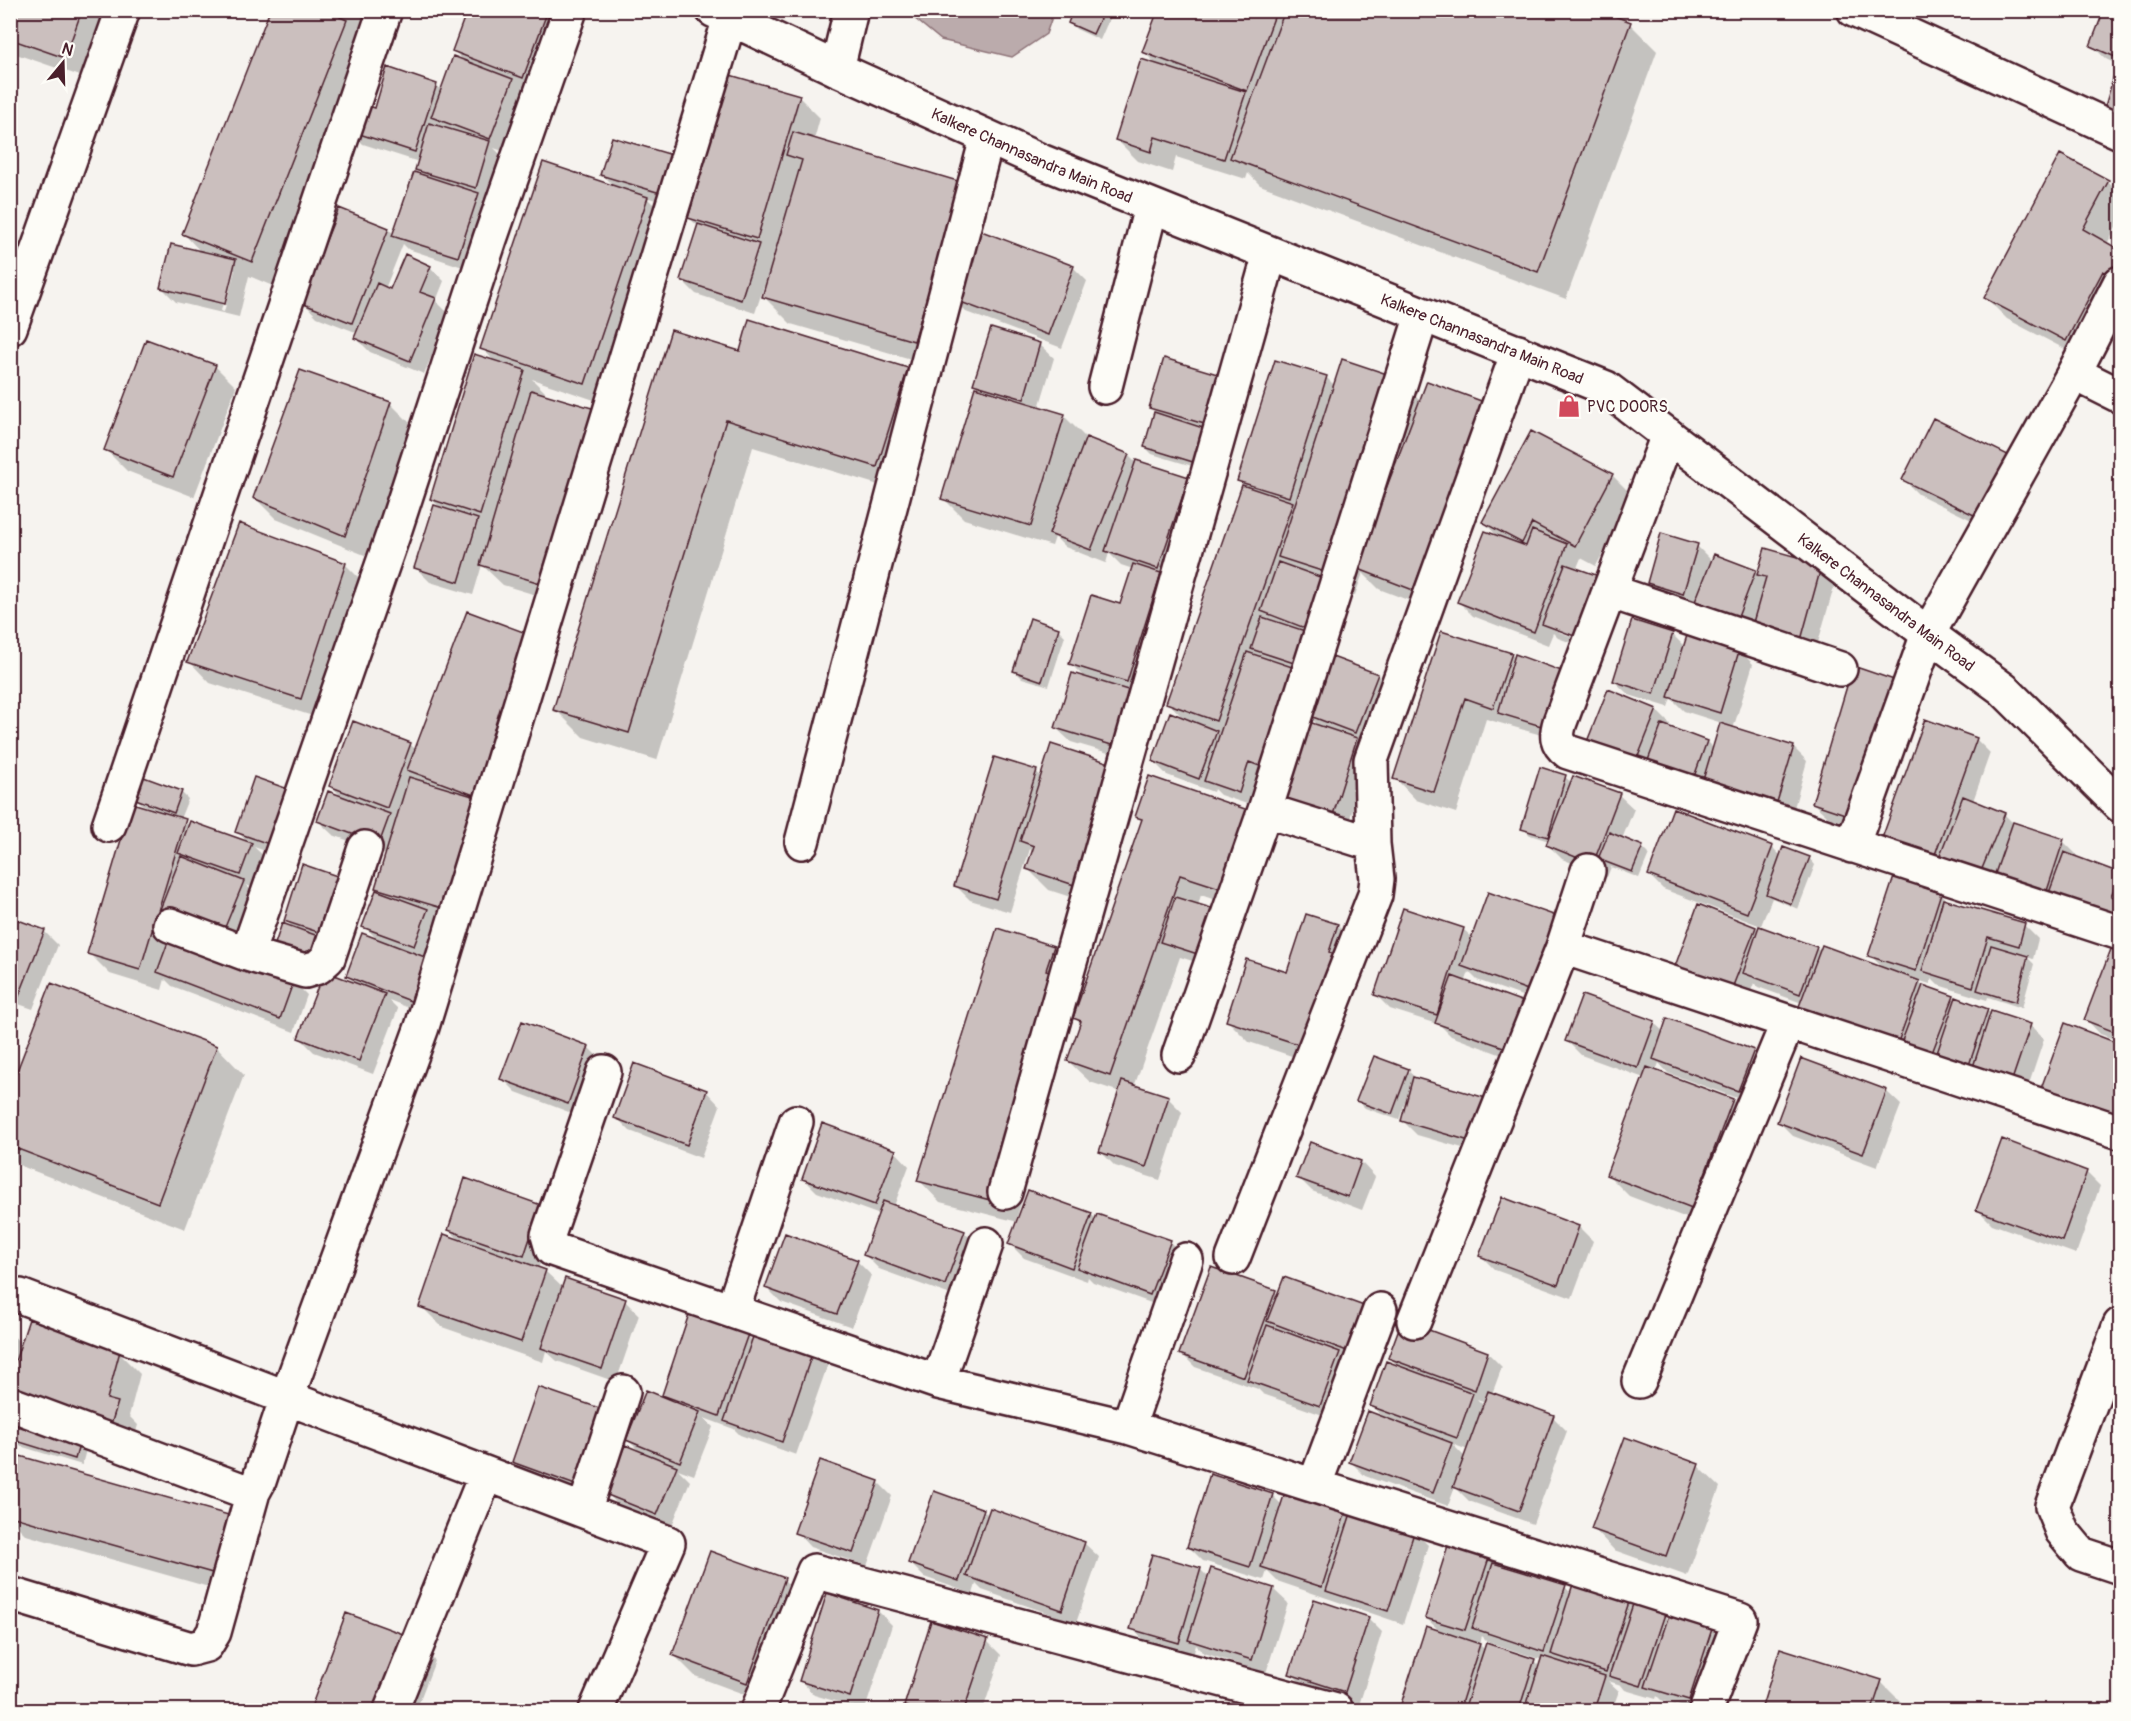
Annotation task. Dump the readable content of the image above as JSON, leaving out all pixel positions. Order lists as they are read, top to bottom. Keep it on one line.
{"streets":{"street":["Kalkere Channasandra Main Road"]},"places":{"shop":["PVC DOORS"]},"north":"top"}
